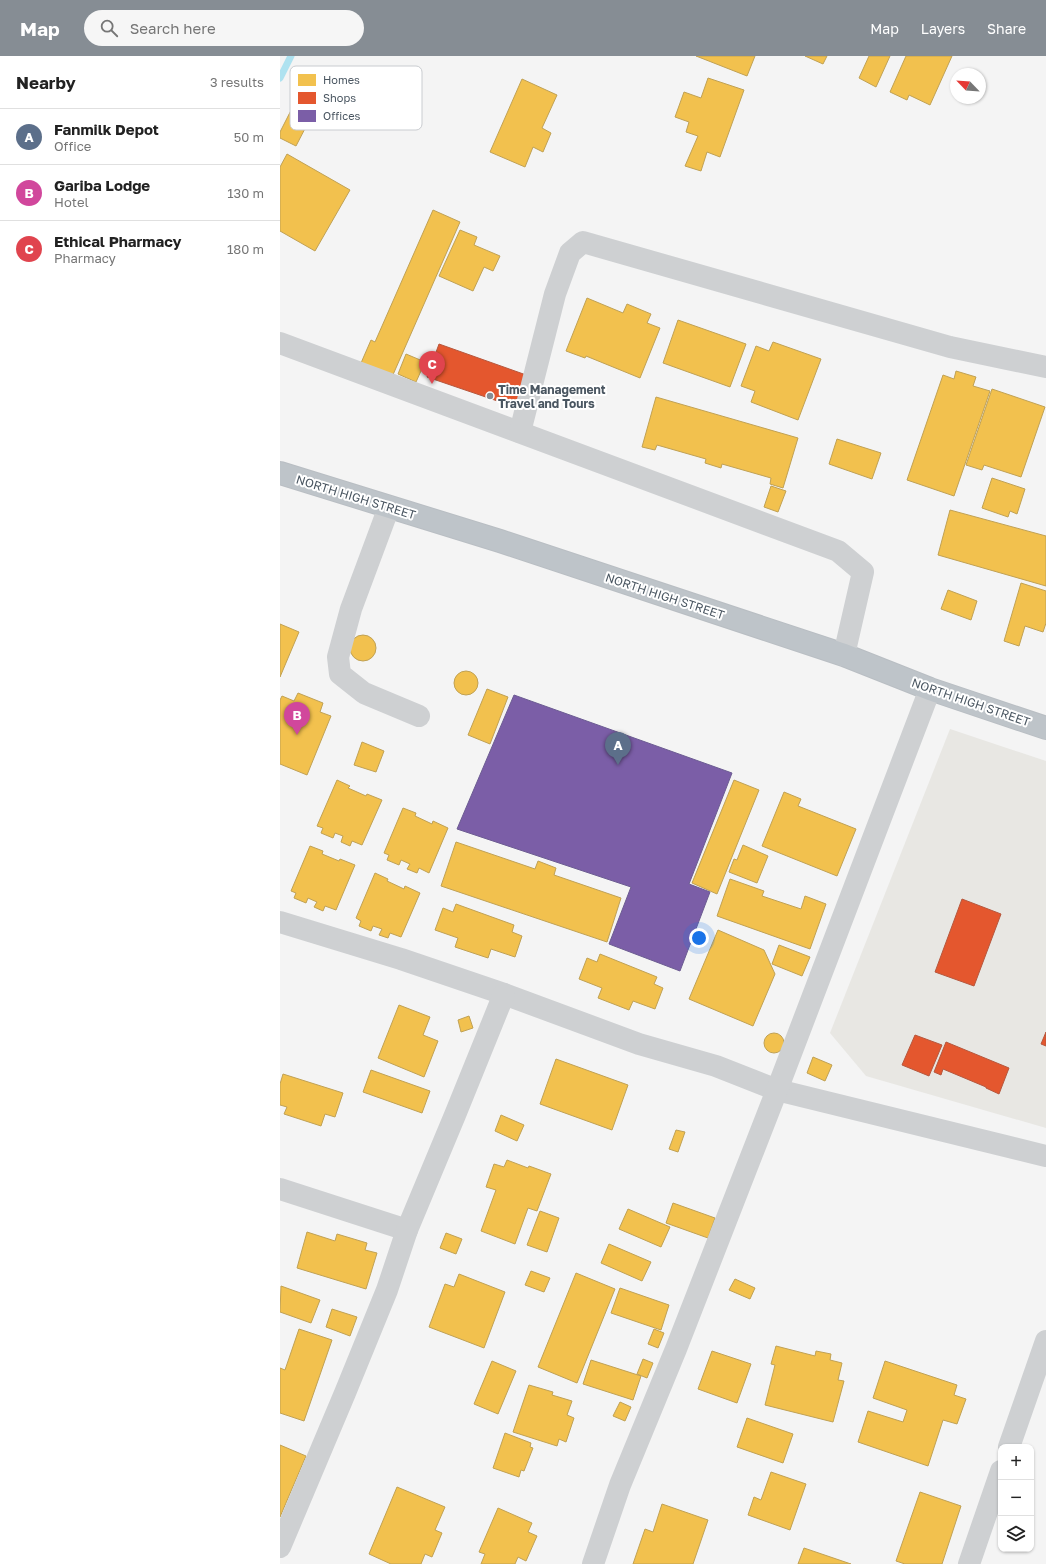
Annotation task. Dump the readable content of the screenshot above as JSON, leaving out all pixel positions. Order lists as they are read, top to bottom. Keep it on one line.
{"streets":{"highway":["NORTH HIGH STREET"]},"places":["Time Management Travel and Tours"],"legend":["Homes","Shops","Offices"],"north":"top left","page":{"header":"Map","search":"Search here","nav":["Map","Layers","Share"],"heading":["Nearby","3 results"],"list":[{"mark":"A","name":"Fanmilk Depot","note":"Office","value":"50 m"},{"mark":"B","name":"Gariba Lodge","note":"Hotel","value":"130 m"},{"mark":"C","name":"Ethical Pharmacy","note":"Pharmacy","value":"180 m"}],"pins":["C","B","A"],"map_buttons":["+","−"]}}
